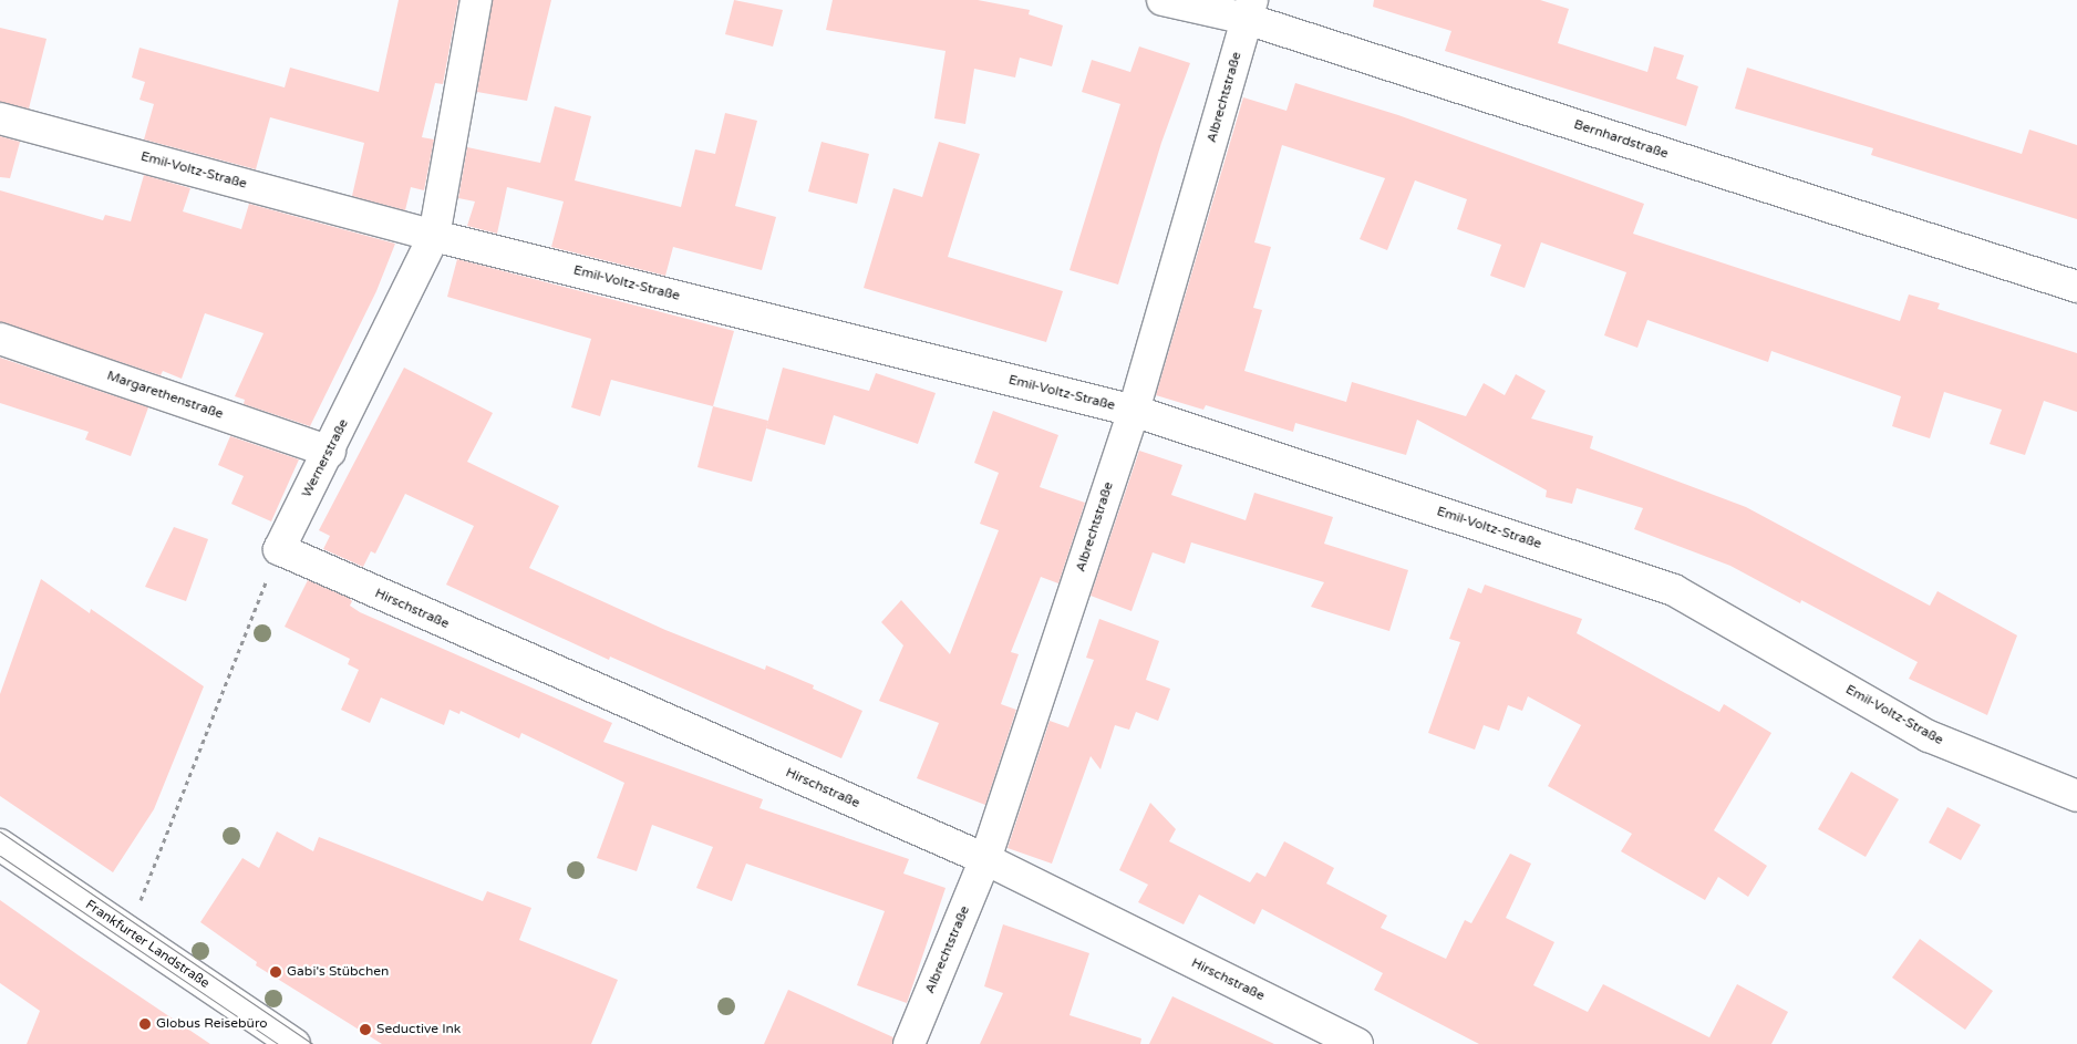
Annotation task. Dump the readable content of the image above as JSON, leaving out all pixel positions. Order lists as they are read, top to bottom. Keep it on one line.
{"streets":{"street":["Albrechtstraße","Bernhardstraße","Emil-Voltz-Straße","Margarethenstraße","Wernerstraße","Hirschstraße","Frankfurter Landstraße"]},"crossings":[["Albrechtstraße","Bernhardstraße"],["Albrechtstraße","Emil-Voltz-Straße"],["Albrechtstraße","Hirschstraße"],["Emil-Voltz-Straße","Wernerstraße"],["Margarethenstraße","Wernerstraße"],["Wernerstraße","Hirschstraße"]],"places":["Gabi's Stübchen","Globus Reisebüro","Seductive Ink"]}
